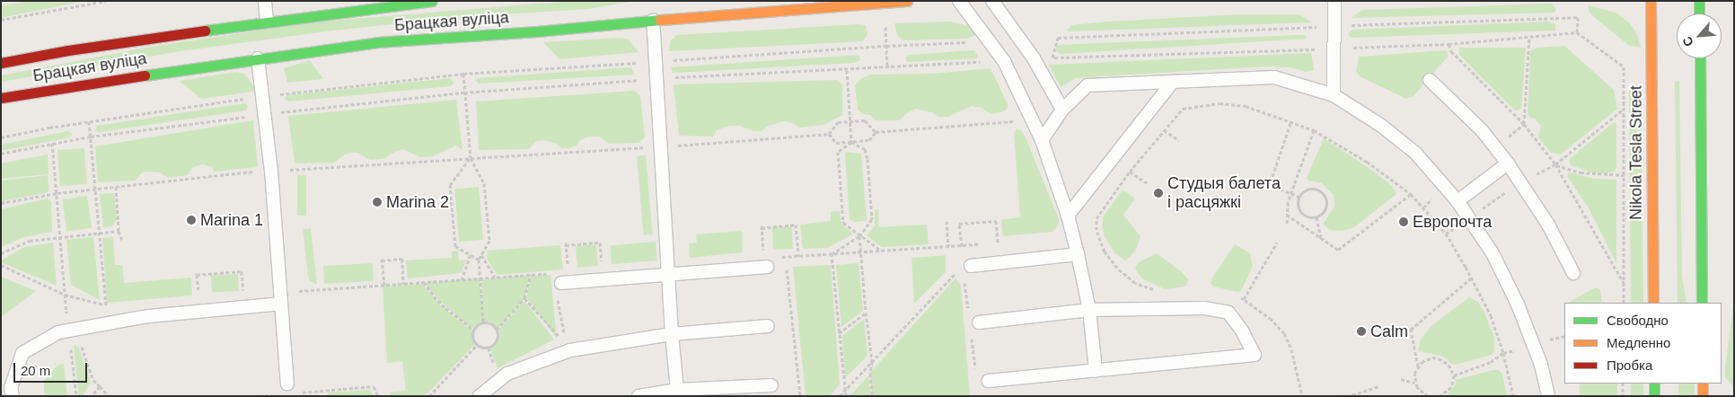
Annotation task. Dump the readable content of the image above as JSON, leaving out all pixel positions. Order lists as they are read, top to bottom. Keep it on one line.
{"streets":{"street":["Брацкая вуліца","Nikola Tesla Street"]},"places":["Студыя балета і расцяжкі","Marina 2","Marina 1","Европочта","Calm"],"legend":["Свободно","Медленно","Пробка"],"scale_bar":"20 m","north":"bottom left"}
